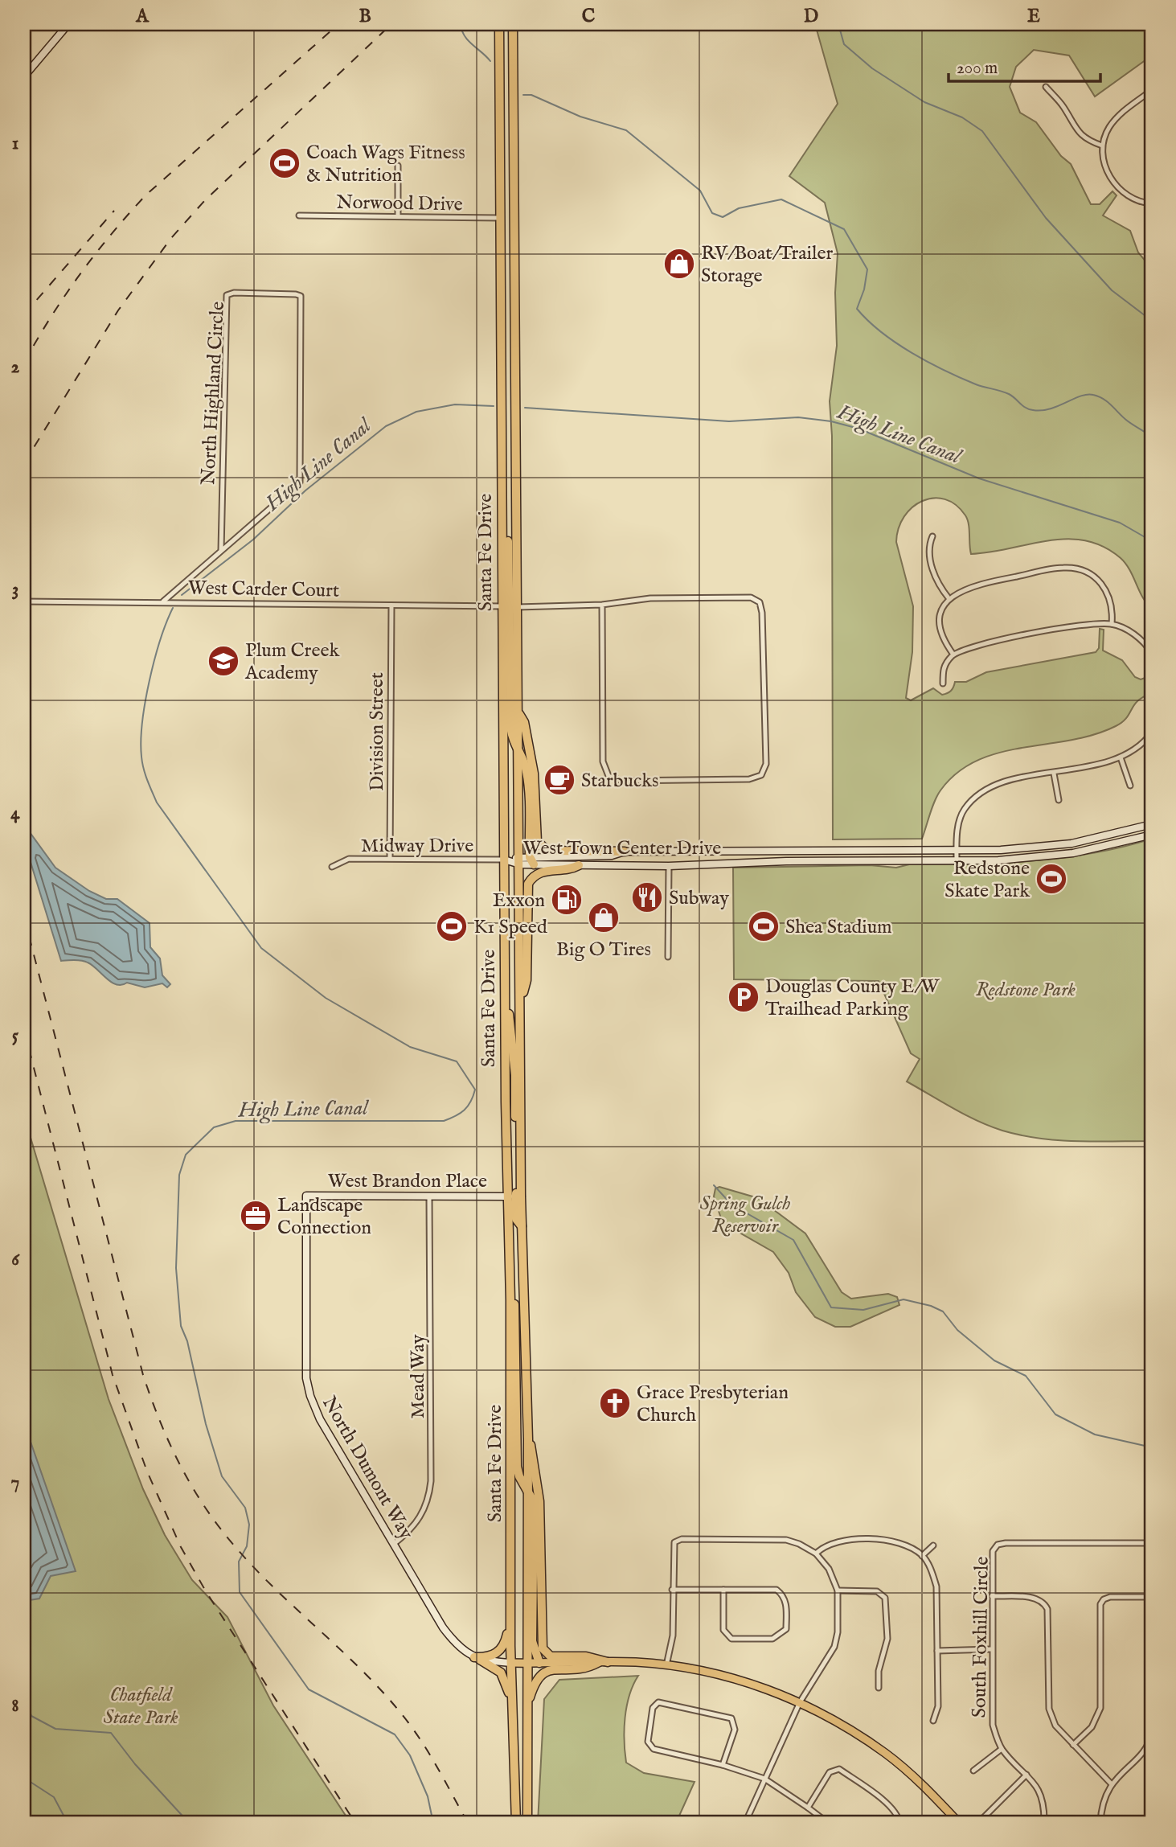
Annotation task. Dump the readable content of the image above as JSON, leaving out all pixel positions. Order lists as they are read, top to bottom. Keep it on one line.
{"streets":{"highway":["Santa Fe Drive"],"street":["Norwood Drive","North Highland Circle","West Carder Court","Division Street","Midway Drive","West Town Center Drive","West Brandon Place","Mead Way","North Dumont Way","South Foxhill Circle"]},"crossings":[["Norwood Drive","Santa Fe Drive"],["North Highland Circle","West Carder Court"],["Santa Fe Drive","West Carder Court"],["Santa Fe Drive","Midway Drive"],["Santa Fe Drive","West Town Center Drive"],["Santa Fe Drive","West Brandon Place"],["West Carder Court","Division Street"],["Division Street","Midway Drive"],["Midway Drive","West Town Center Drive"],["West Brandon Place","Mead Way"],["West Brandon Place","North Dumont Way"],["Mead Way","North Dumont Way"]],"water":["High Line Canal"],"parks":["Redstone Park","Spring Gulch Reservoir","Chatfield State Park"],"places":{"sports":["Coach Wags Fitness & Nutrition","Redstone Skate Park","K1 Speed","Shea Stadium"],"shop":["RV/Boat/Trailer Storage","Big O Tires"],"school or university":["Plum Creek Academy"],"cafe":["Starbucks"],"restaurant":["Subway"],"fuel station":["Exxon"],"parking":["Douglas County E/W Trailhead Parking"],"office":["Landscape Connection"],"church":["Grace Presbyterian Church"]},"scale_bar":"200 m","grid":{"columns":["A","B","C","D","E"],"rows":["1","2","3","4","5","6","7","8"]}}
